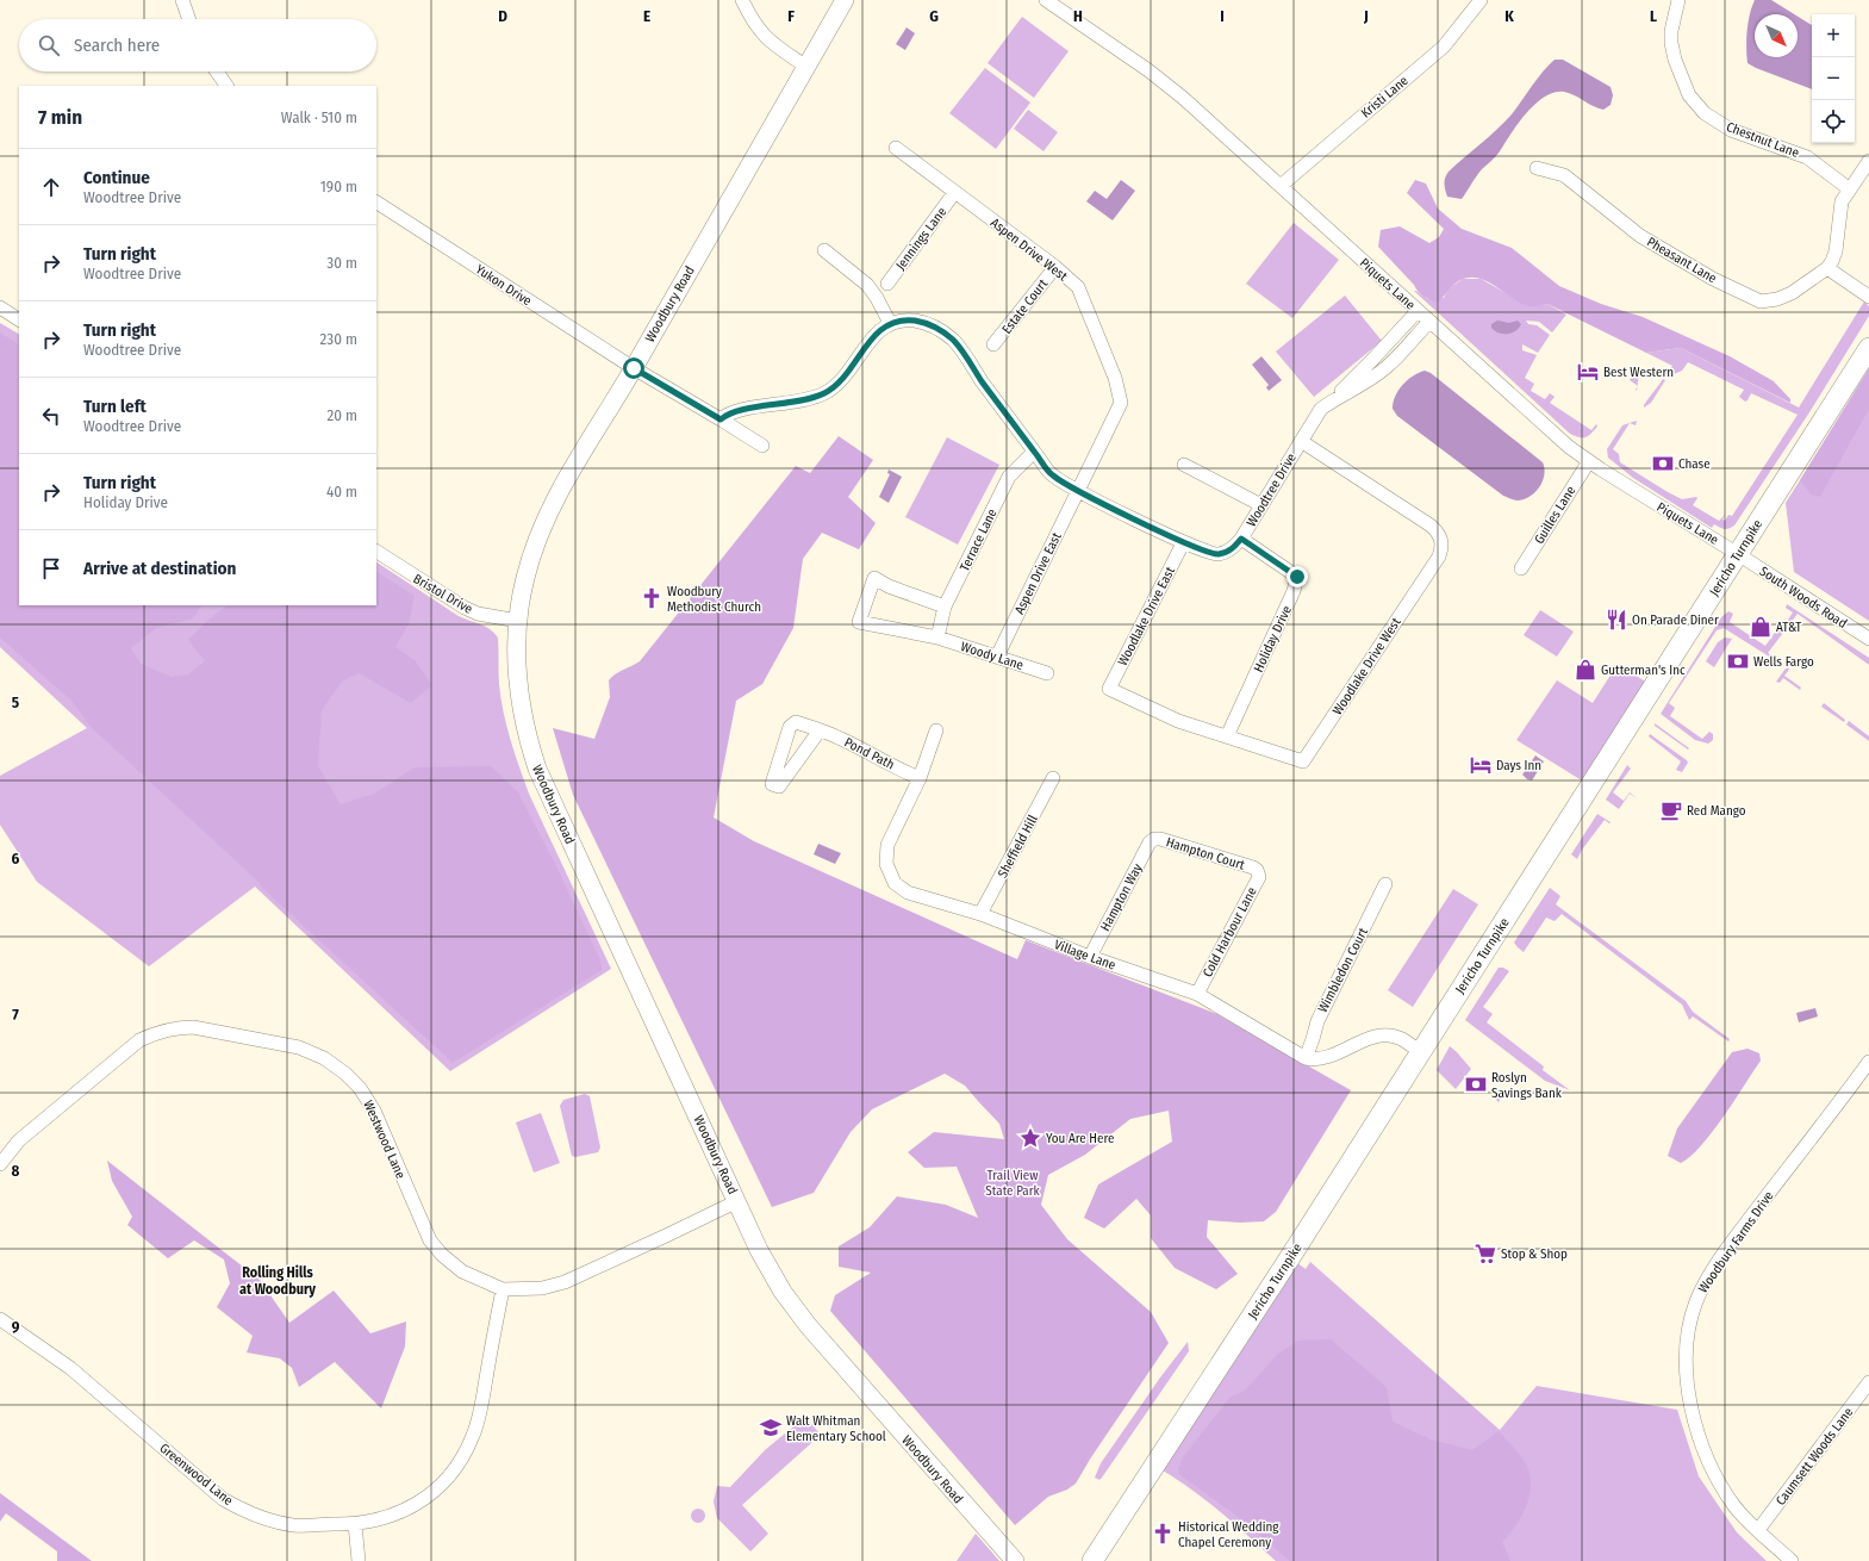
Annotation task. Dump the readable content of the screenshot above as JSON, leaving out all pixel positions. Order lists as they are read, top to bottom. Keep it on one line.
{"streets":{"main road":["Woodbury Road","Jericho Turnpike"],"street":["Kristi Lane","Chestnut Lane","Jennings Lane","Aspen Drive West","Pheasant Lane","Piquets Lane","Yukon Drive","Estate Court","Woodtree Drive","Guilles Lane","Terrace Lane","Aspen Drive East","Bristol Drive","South Woods Road","Woodlake Drive East","Holiday Drive","Woody Lane","Woodlake Drive West","Pond Path","Sheffield Hill","Hampton Court","Hampton Way","Cold Harbour Lane","Village Lane","Wimbledon Court","Westwood Lane","Woodbury Farms Drive","Caumsett Woods Lane","Greenwood Lane"]},"crossings":[["Kristi Lane","Piquets Lane"],["Jennings Lane","Aspen Drive West"],["Aspen Drive West","Estate Court"],["Aspen Drive West","Woodtree Drive"],["Aspen Drive West","Aspen Drive East"],["Piquets Lane","Woodtree Drive"],["Piquets Lane","Guilles Lane"],["Piquets Lane","Jericho Turnpike"],["Piquets Lane","South Woods Road"],["Yukon Drive","Woodbury Road"],["Woodbury Road","Bristol Drive"],["Woodbury Road","Westwood Lane"],["Woodtree Drive","Terrace Lane"],["Woodtree Drive","Aspen Drive East"],["Woodtree Drive","Woodlake Drive East"],["Woodtree Drive","Holiday Drive"],["Woodtree Drive","Woodlake Drive West"],["Terrace Lane","Woody Lane"],["Jericho Turnpike","South Woods Road"],["Aspen Drive East","Woody Lane"],["Woodlake Drive East","Woodlake Drive West"],["Holiday Drive","Woodlake Drive West"],["Pond Path","Village Lane"],["Sheffield Hill","Village Lane"],["Hampton Court","Hampton Way"],["Hampton Court","Cold Harbour Lane"],["Hampton Way","Village Lane"],["Cold Harbour Lane","Village Lane"],["Village Lane","Wimbledon Court"],["Westwood Lane","Greenwood Lane"],["Woodbury Farms Drive","Caumsett Woods Lane"]],"districts":["Rolling Hills at Woodbury"],"parks":["Trail View State Park"],"places":{"hotel":["Best Western","Days Inn"],"bank":["Chase","Wells Fargo","Roslyn Savings Bank"],"church":["Woodbury Methodist Church","Historical Wedding Chapel Ceremony"],"restaurant":["On Parade Diner"],"shop":["AT&T","Gutterman's Inc"],"cafe":["Red Mango"],"place":["You Are Here"],"supermarket":["Stop & Shop"],"school or university":["Walt Whitman Elementary School"]},"north":"bottom right","page":{"map_buttons":["+","−"],"search":"Search here","heading":["7 min","Walk · 510 m"],"list":[["Continue","Woodtree Drive","190 m"],["Turn right","Woodtree Drive","30 m"],["Turn right","Woodtree Drive","230 m"],["Turn left","Woodtree Drive","20 m"],["Turn right","Holiday Drive","40 m"],"Arrive at destination"]},"grid":{"columns":["D","E","F","G","H","I","J","K","L"],"rows":["5","6","7","8","9"]}}
